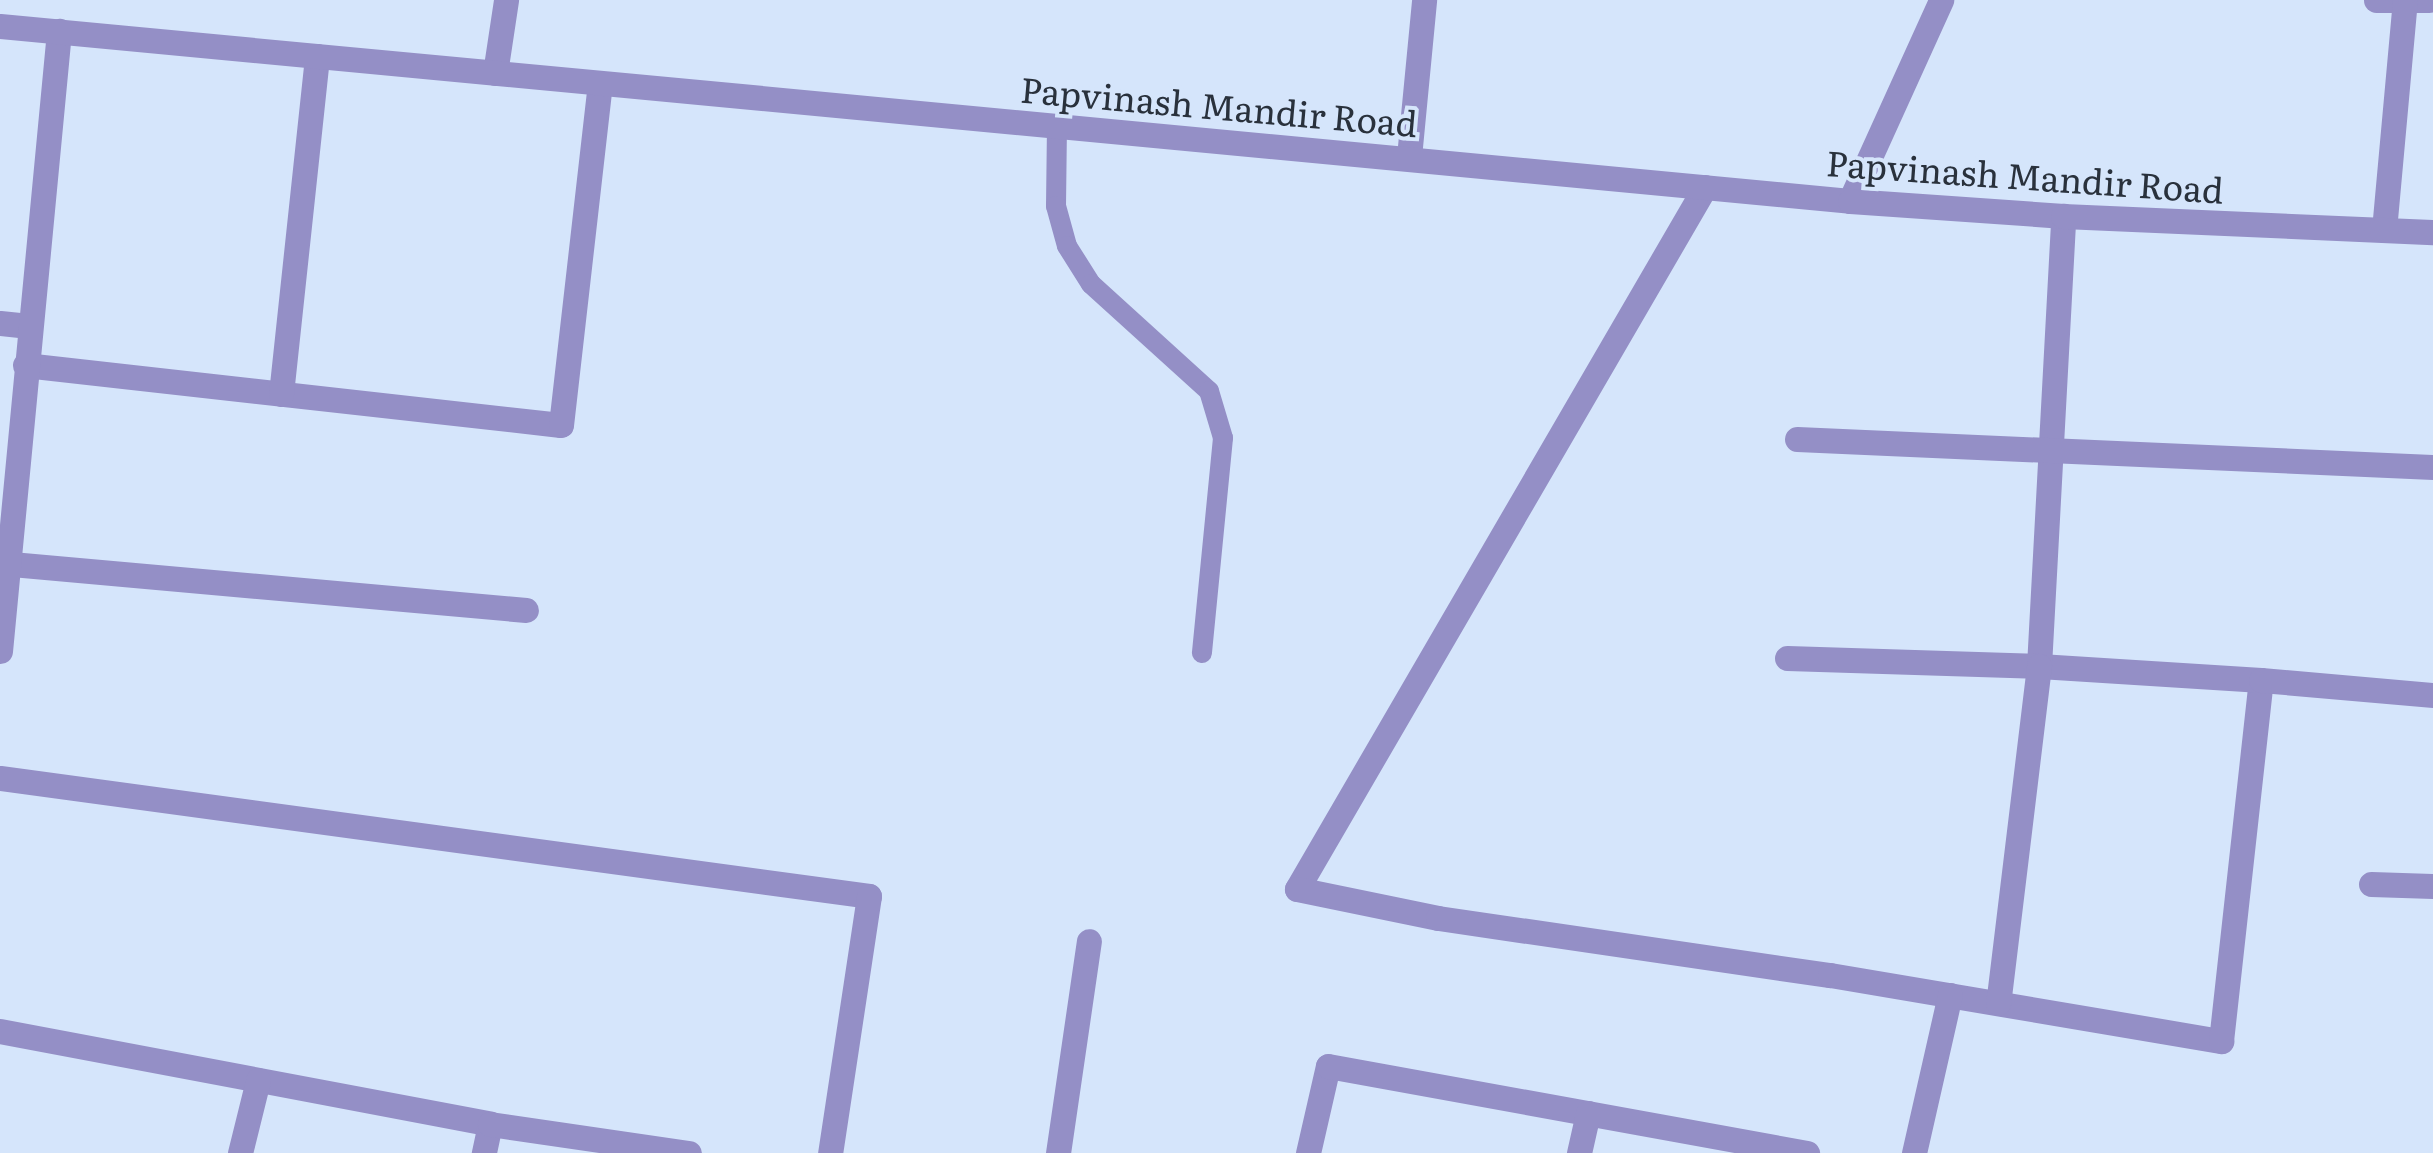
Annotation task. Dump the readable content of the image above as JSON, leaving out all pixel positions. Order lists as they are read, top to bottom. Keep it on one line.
{"streets":{"street":["Papvinash Mandir Road"]}}
